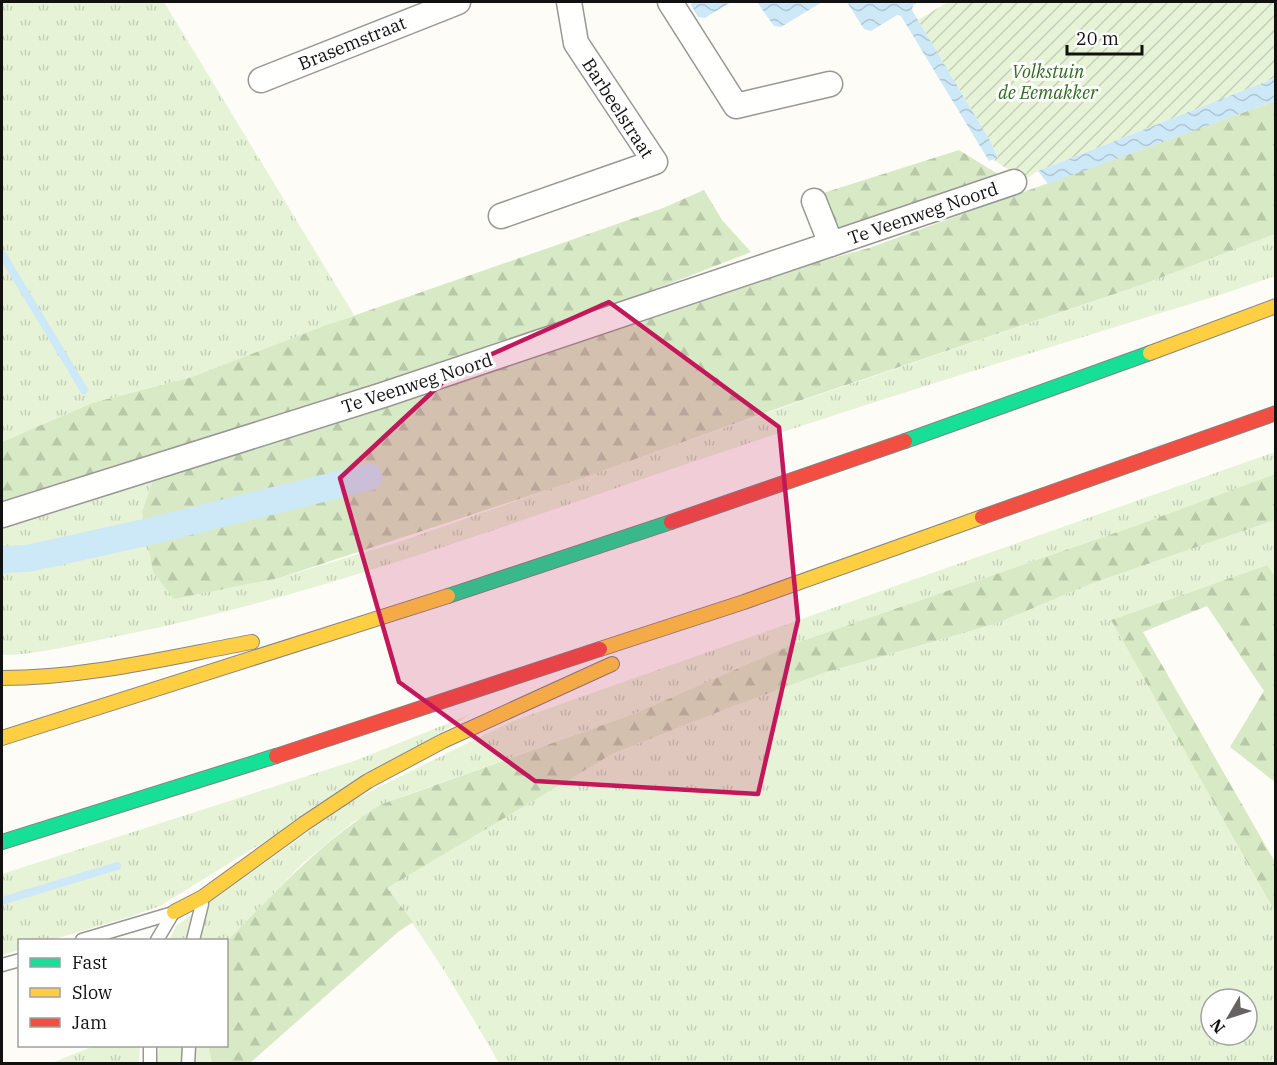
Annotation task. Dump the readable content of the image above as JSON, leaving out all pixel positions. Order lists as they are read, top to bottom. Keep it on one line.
{"streets":{"street":["Brasemstraat","Barbeelstraat","Te Veenweg Noord"]},"parks":["Volkstuin de Eemakker"],"legend":["Fast","Slow","Jam"],"scale_bar":"20 m","north":"bottom left"}
